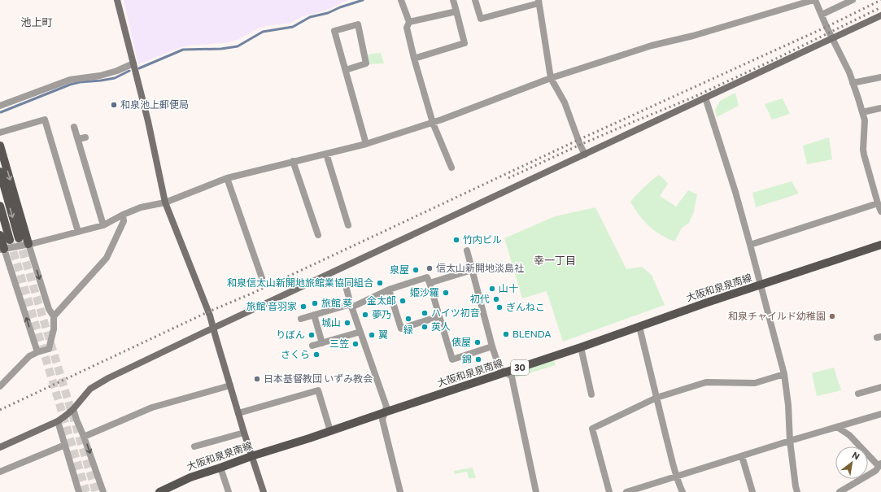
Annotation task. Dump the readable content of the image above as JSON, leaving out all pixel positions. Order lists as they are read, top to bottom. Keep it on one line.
{"streets":{"main road":["大阪和泉泉南線","30"]},"districts":["池上町","幸一丁目"],"places":["和泉池上郵便局","竹内ビル","信太山新開地淡島社","泉屋","和泉信太山新開地旅館業協同組合","山十","姫沙羅","初代","金太郎","旅館 葵","旅館 音羽家","ぎんねこ","ハイツ初音","夢乃","和泉チャイルド幼稚園","緑","城山","英人","BLENDA","りぼん","翼","俵屋","三笠","さくら","錦","日本基督教団 いずみ教会"],"north":"top right"}
